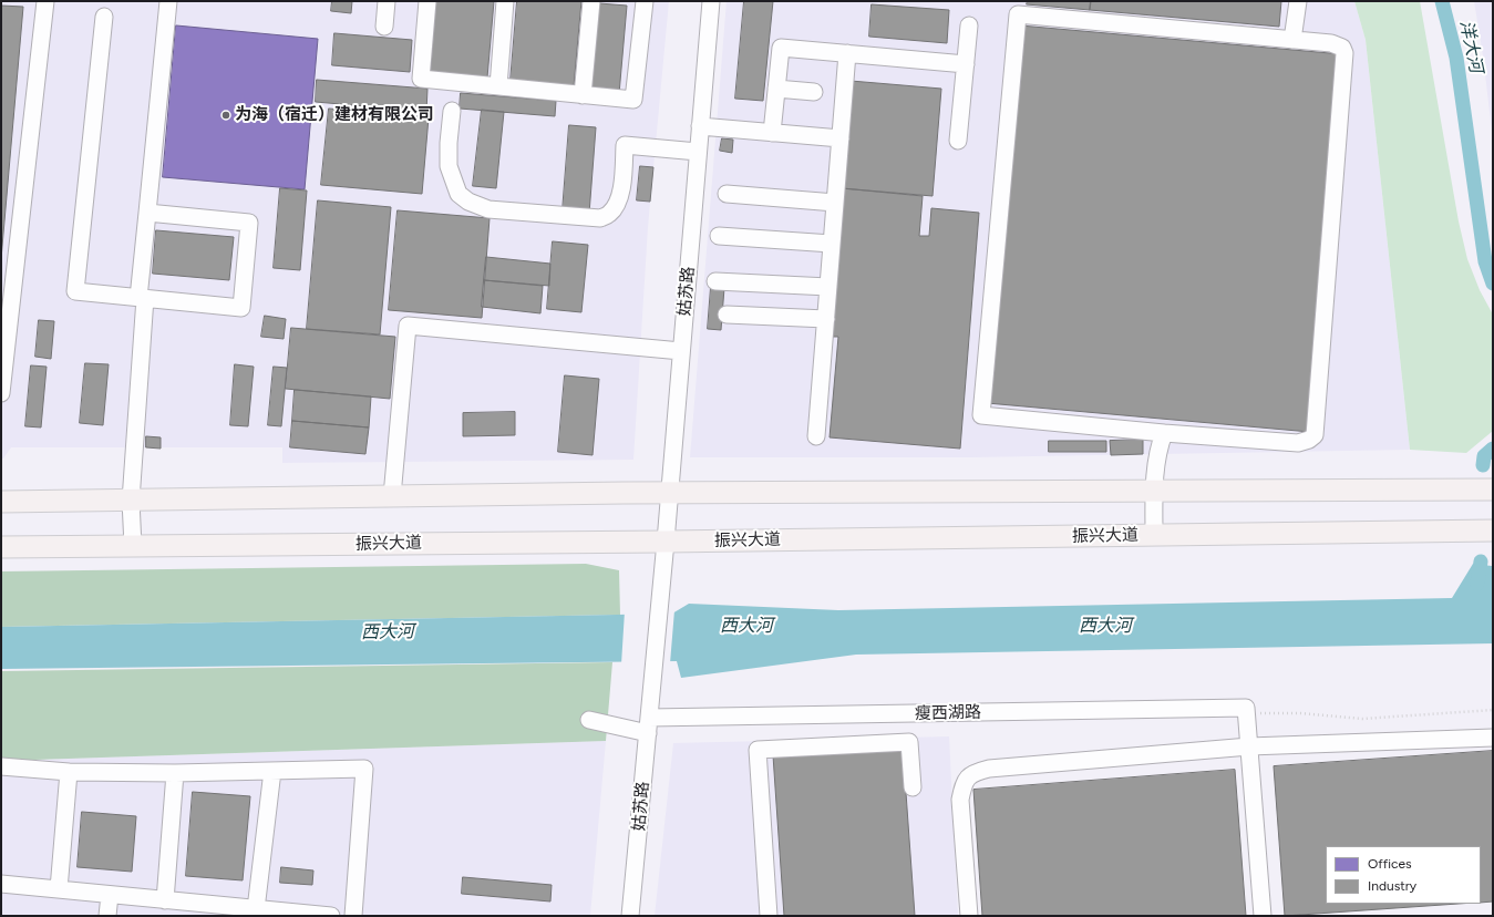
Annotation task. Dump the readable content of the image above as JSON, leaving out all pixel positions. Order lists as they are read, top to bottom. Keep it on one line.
{"streets":{"main road":["振兴大道"],"street":["姑苏路","瘦西湖路"]},"crossings":[["姑苏路","振兴大道"],["姑苏路","瘦西湖路"]],"water":["洋大河","西大河"],"places":["为海（宿迁）建材有限公司"],"legend":["Offices","Industry"]}
